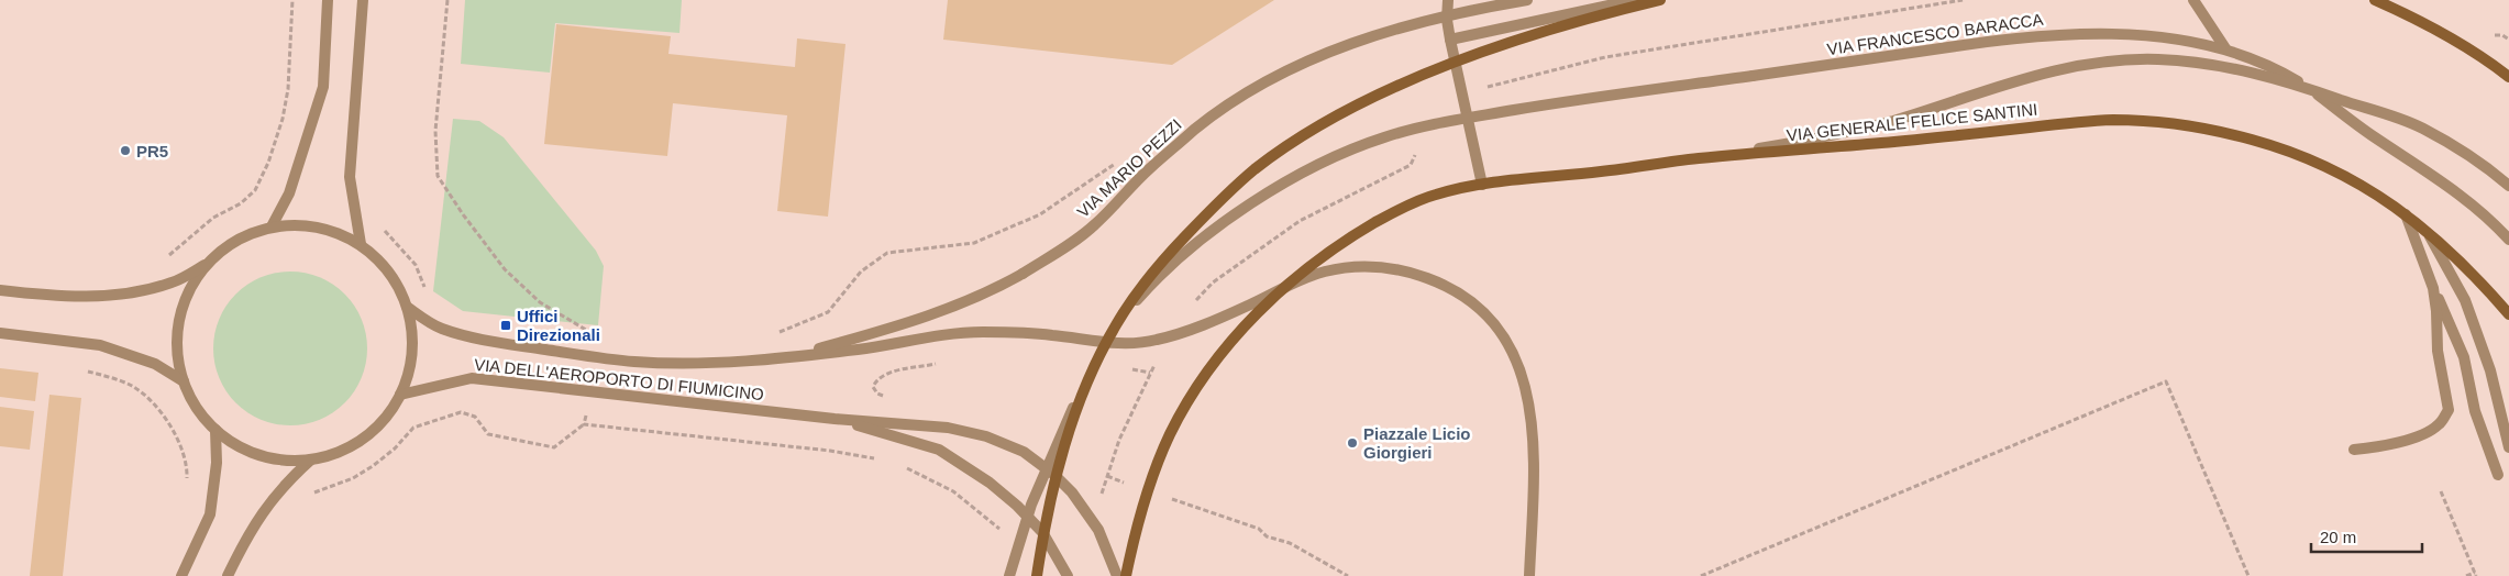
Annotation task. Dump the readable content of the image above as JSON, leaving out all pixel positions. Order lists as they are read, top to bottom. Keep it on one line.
{"streets":{"main road":["VIA GENERALE FELICE SANTINI"],"street":["VIA FRANCESCO BARACCA","VIA MARIO PEZZI","VIA DELL'AEROPORTO DI FIUMICINO"]},"crossings":[["VIA MARIO PEZZI","VIA DELL'AEROPORTO DI FIUMICINO"]],"places":{"other":["PR5","Piazzale Licio Giorgieri"],"transit":["Uffici Direzionali"]},"scale_bar":"20 m"}
